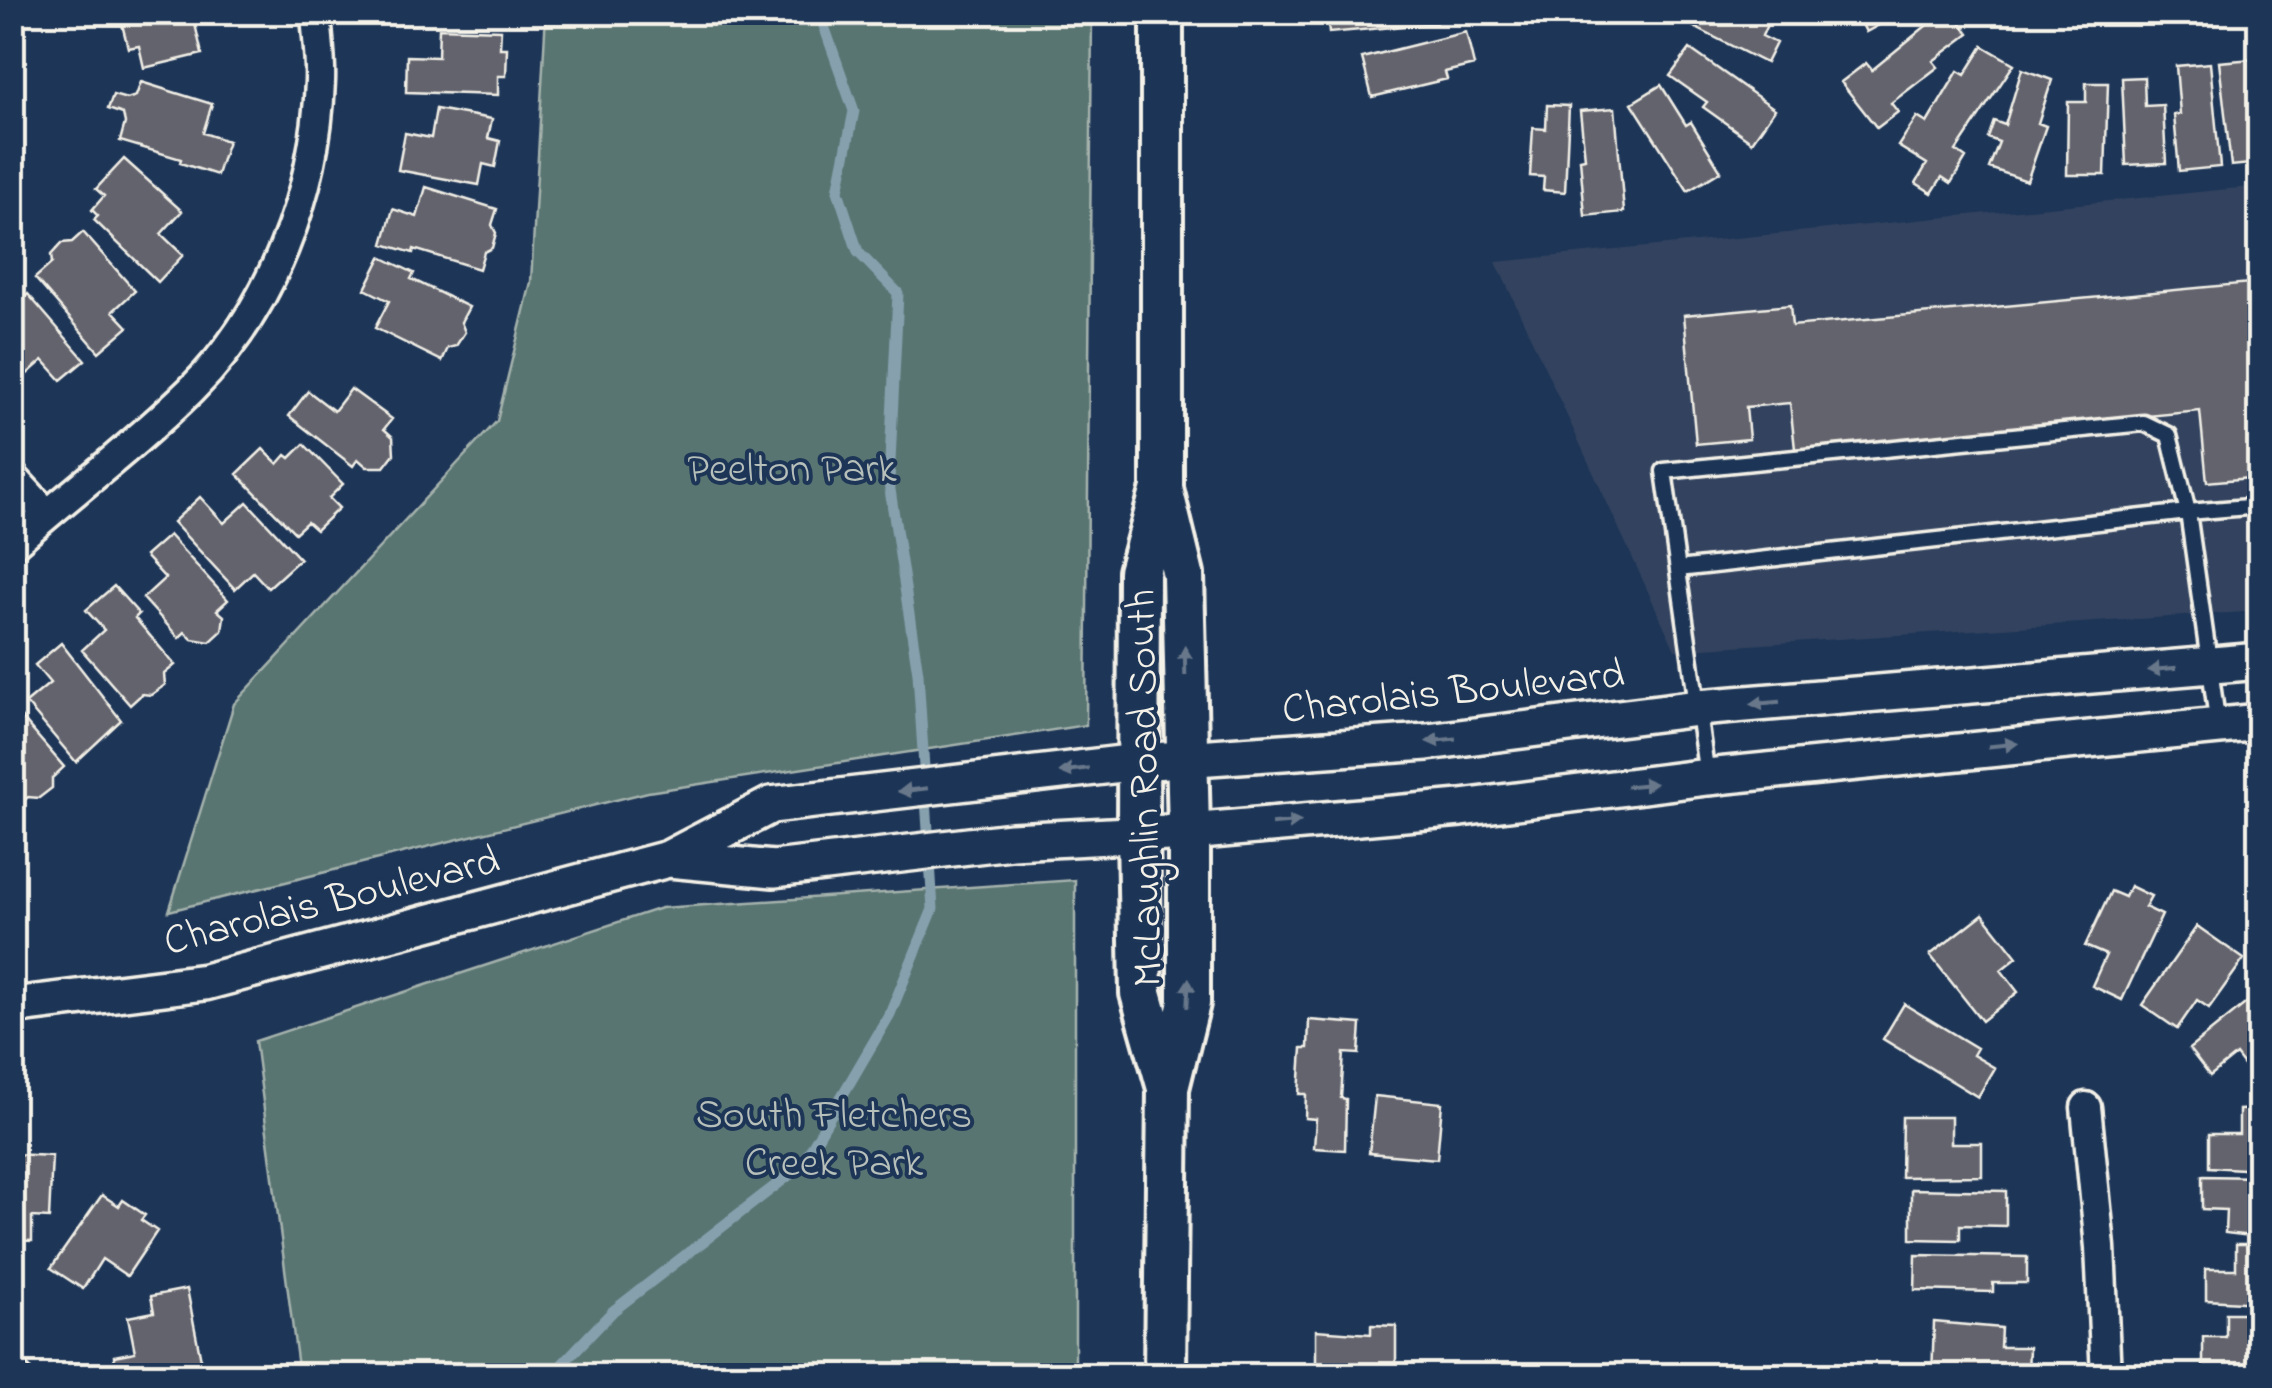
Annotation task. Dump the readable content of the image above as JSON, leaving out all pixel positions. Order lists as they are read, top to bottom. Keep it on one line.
{"streets":{"main road":["McLaughlin Road South"],"street":["Charolais Boulevard"]},"crossings":[["Charolais Boulevard","McLaughlin Road South"]],"parks":["Peelton Park","South Fletchers Creek Park"]}
